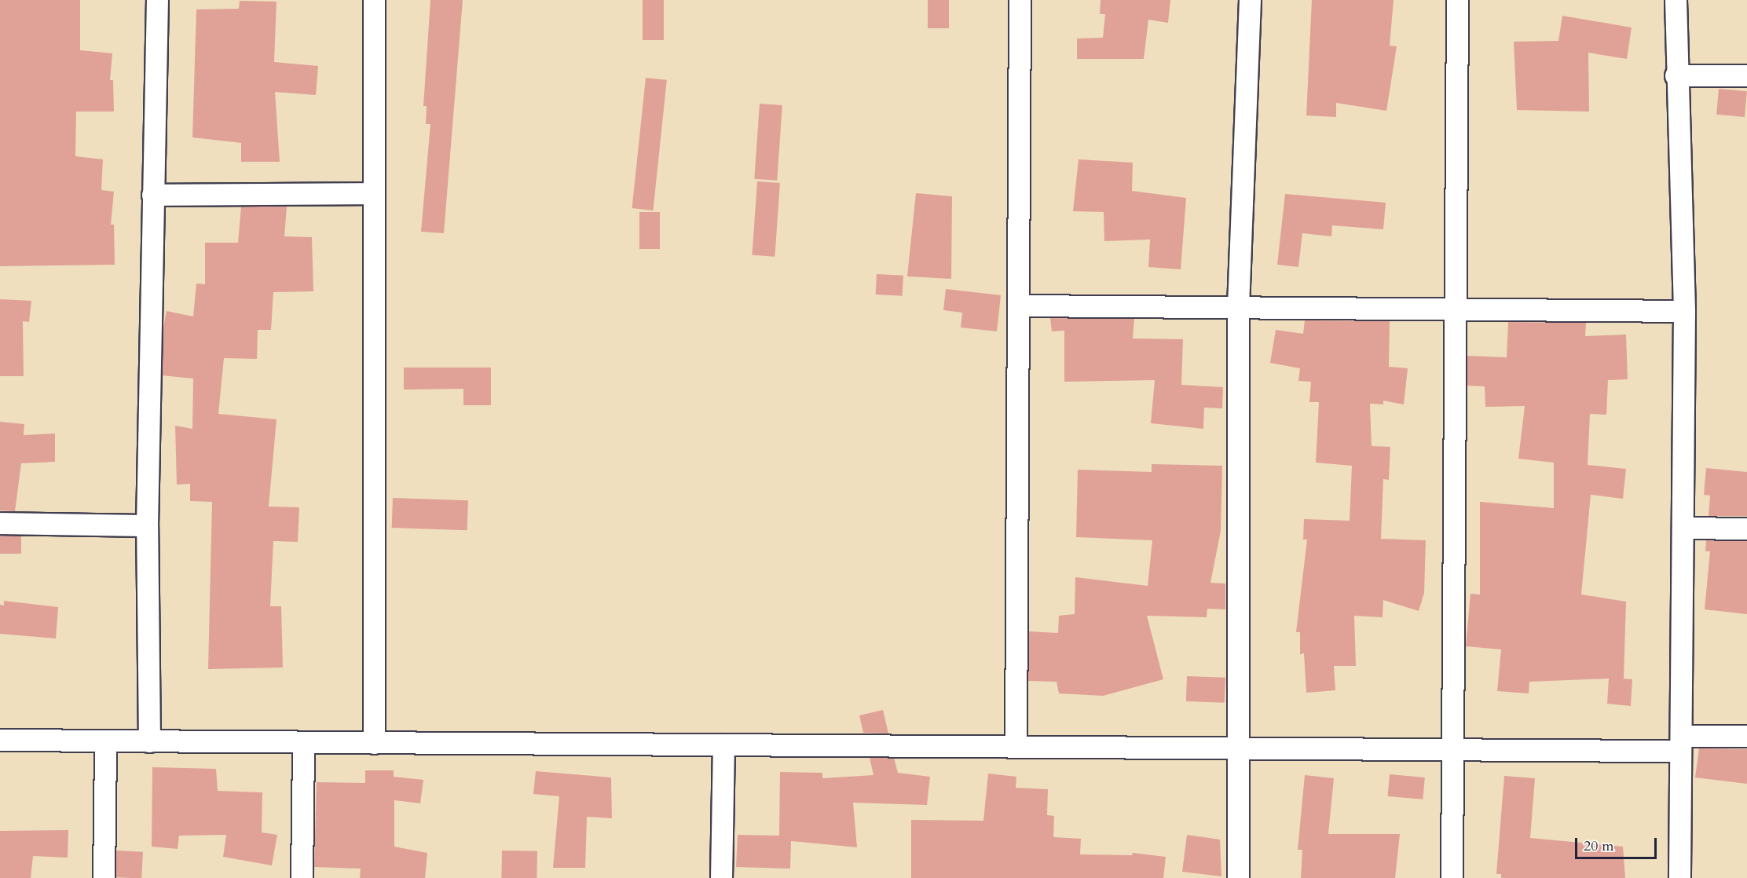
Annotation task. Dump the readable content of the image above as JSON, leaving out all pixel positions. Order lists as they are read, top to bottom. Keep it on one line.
{"scale_bar":"20 m"}
